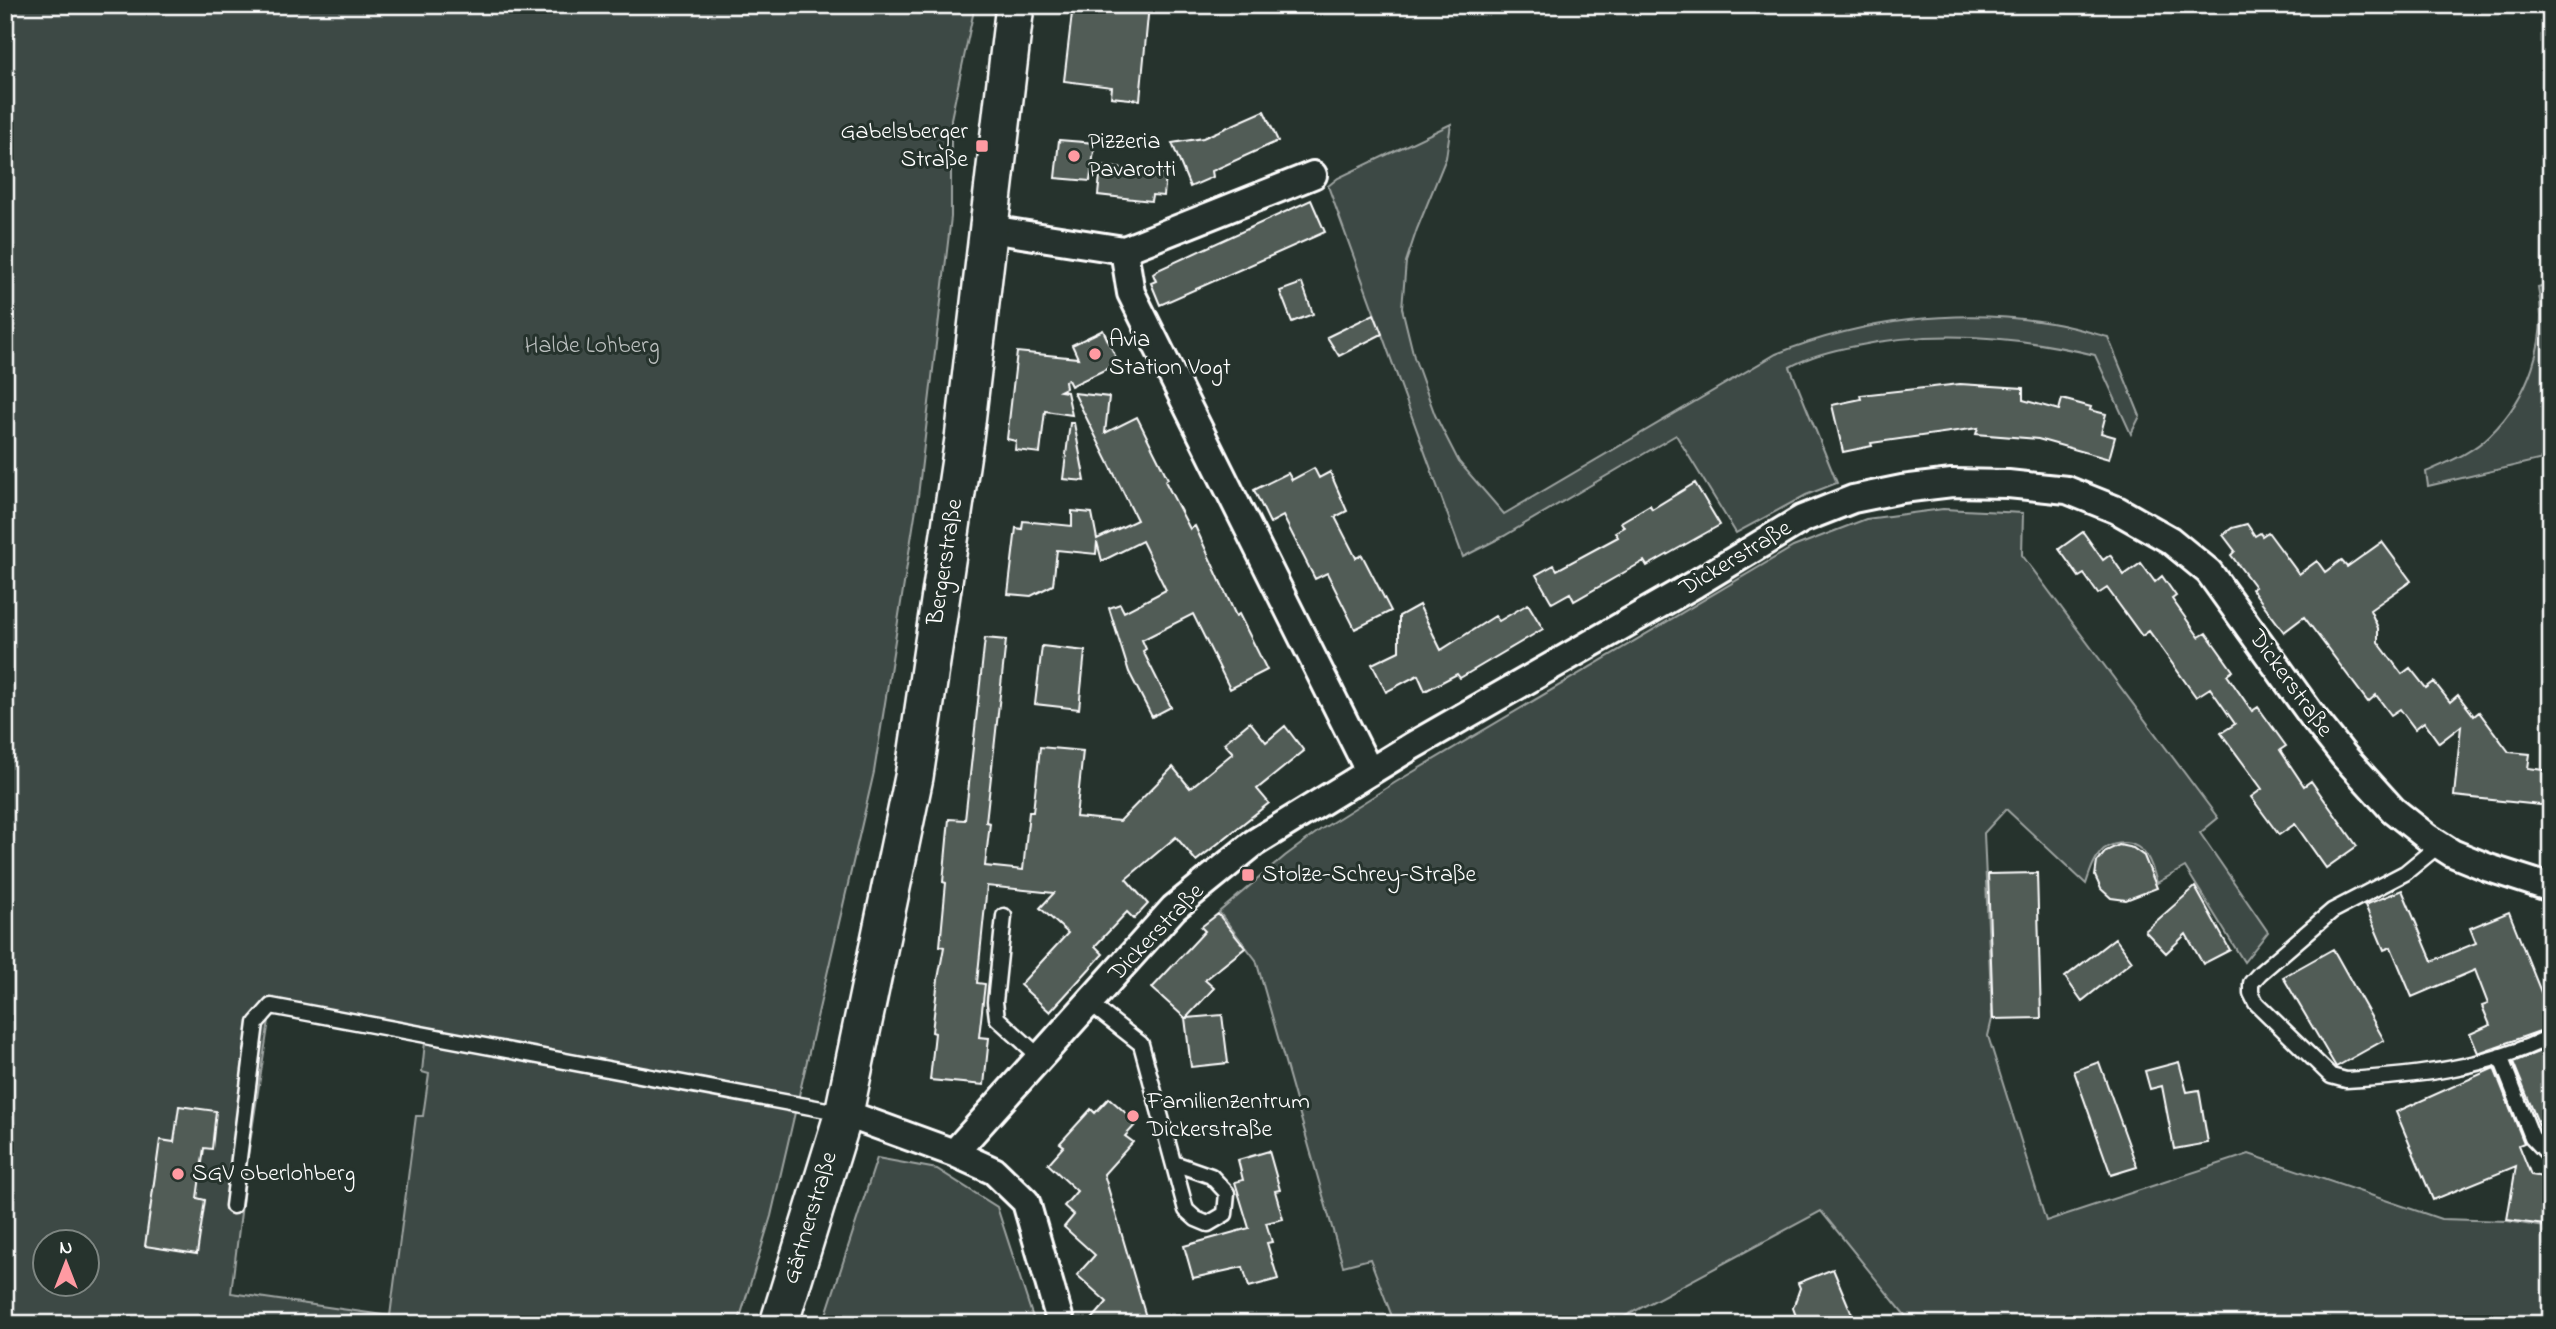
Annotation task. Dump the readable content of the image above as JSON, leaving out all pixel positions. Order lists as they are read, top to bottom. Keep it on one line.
{"streets":{"main road":["Bergerstraße","Gärtnerstraße"],"street":["Dickerstraße"]},"crossings":[["Bergerstraße","Gärtnerstraße"]],"parks":["Halde Lohberg"],"places":{"transit":["Gabelsberger Straße","Stolze-Schrey-Straße"],"other":["Pizzeria Pavarotti","Avia Station Vogt","Familienzentrum Dickerstraße","SGV Oberlohberg"]},"north":"top"}
